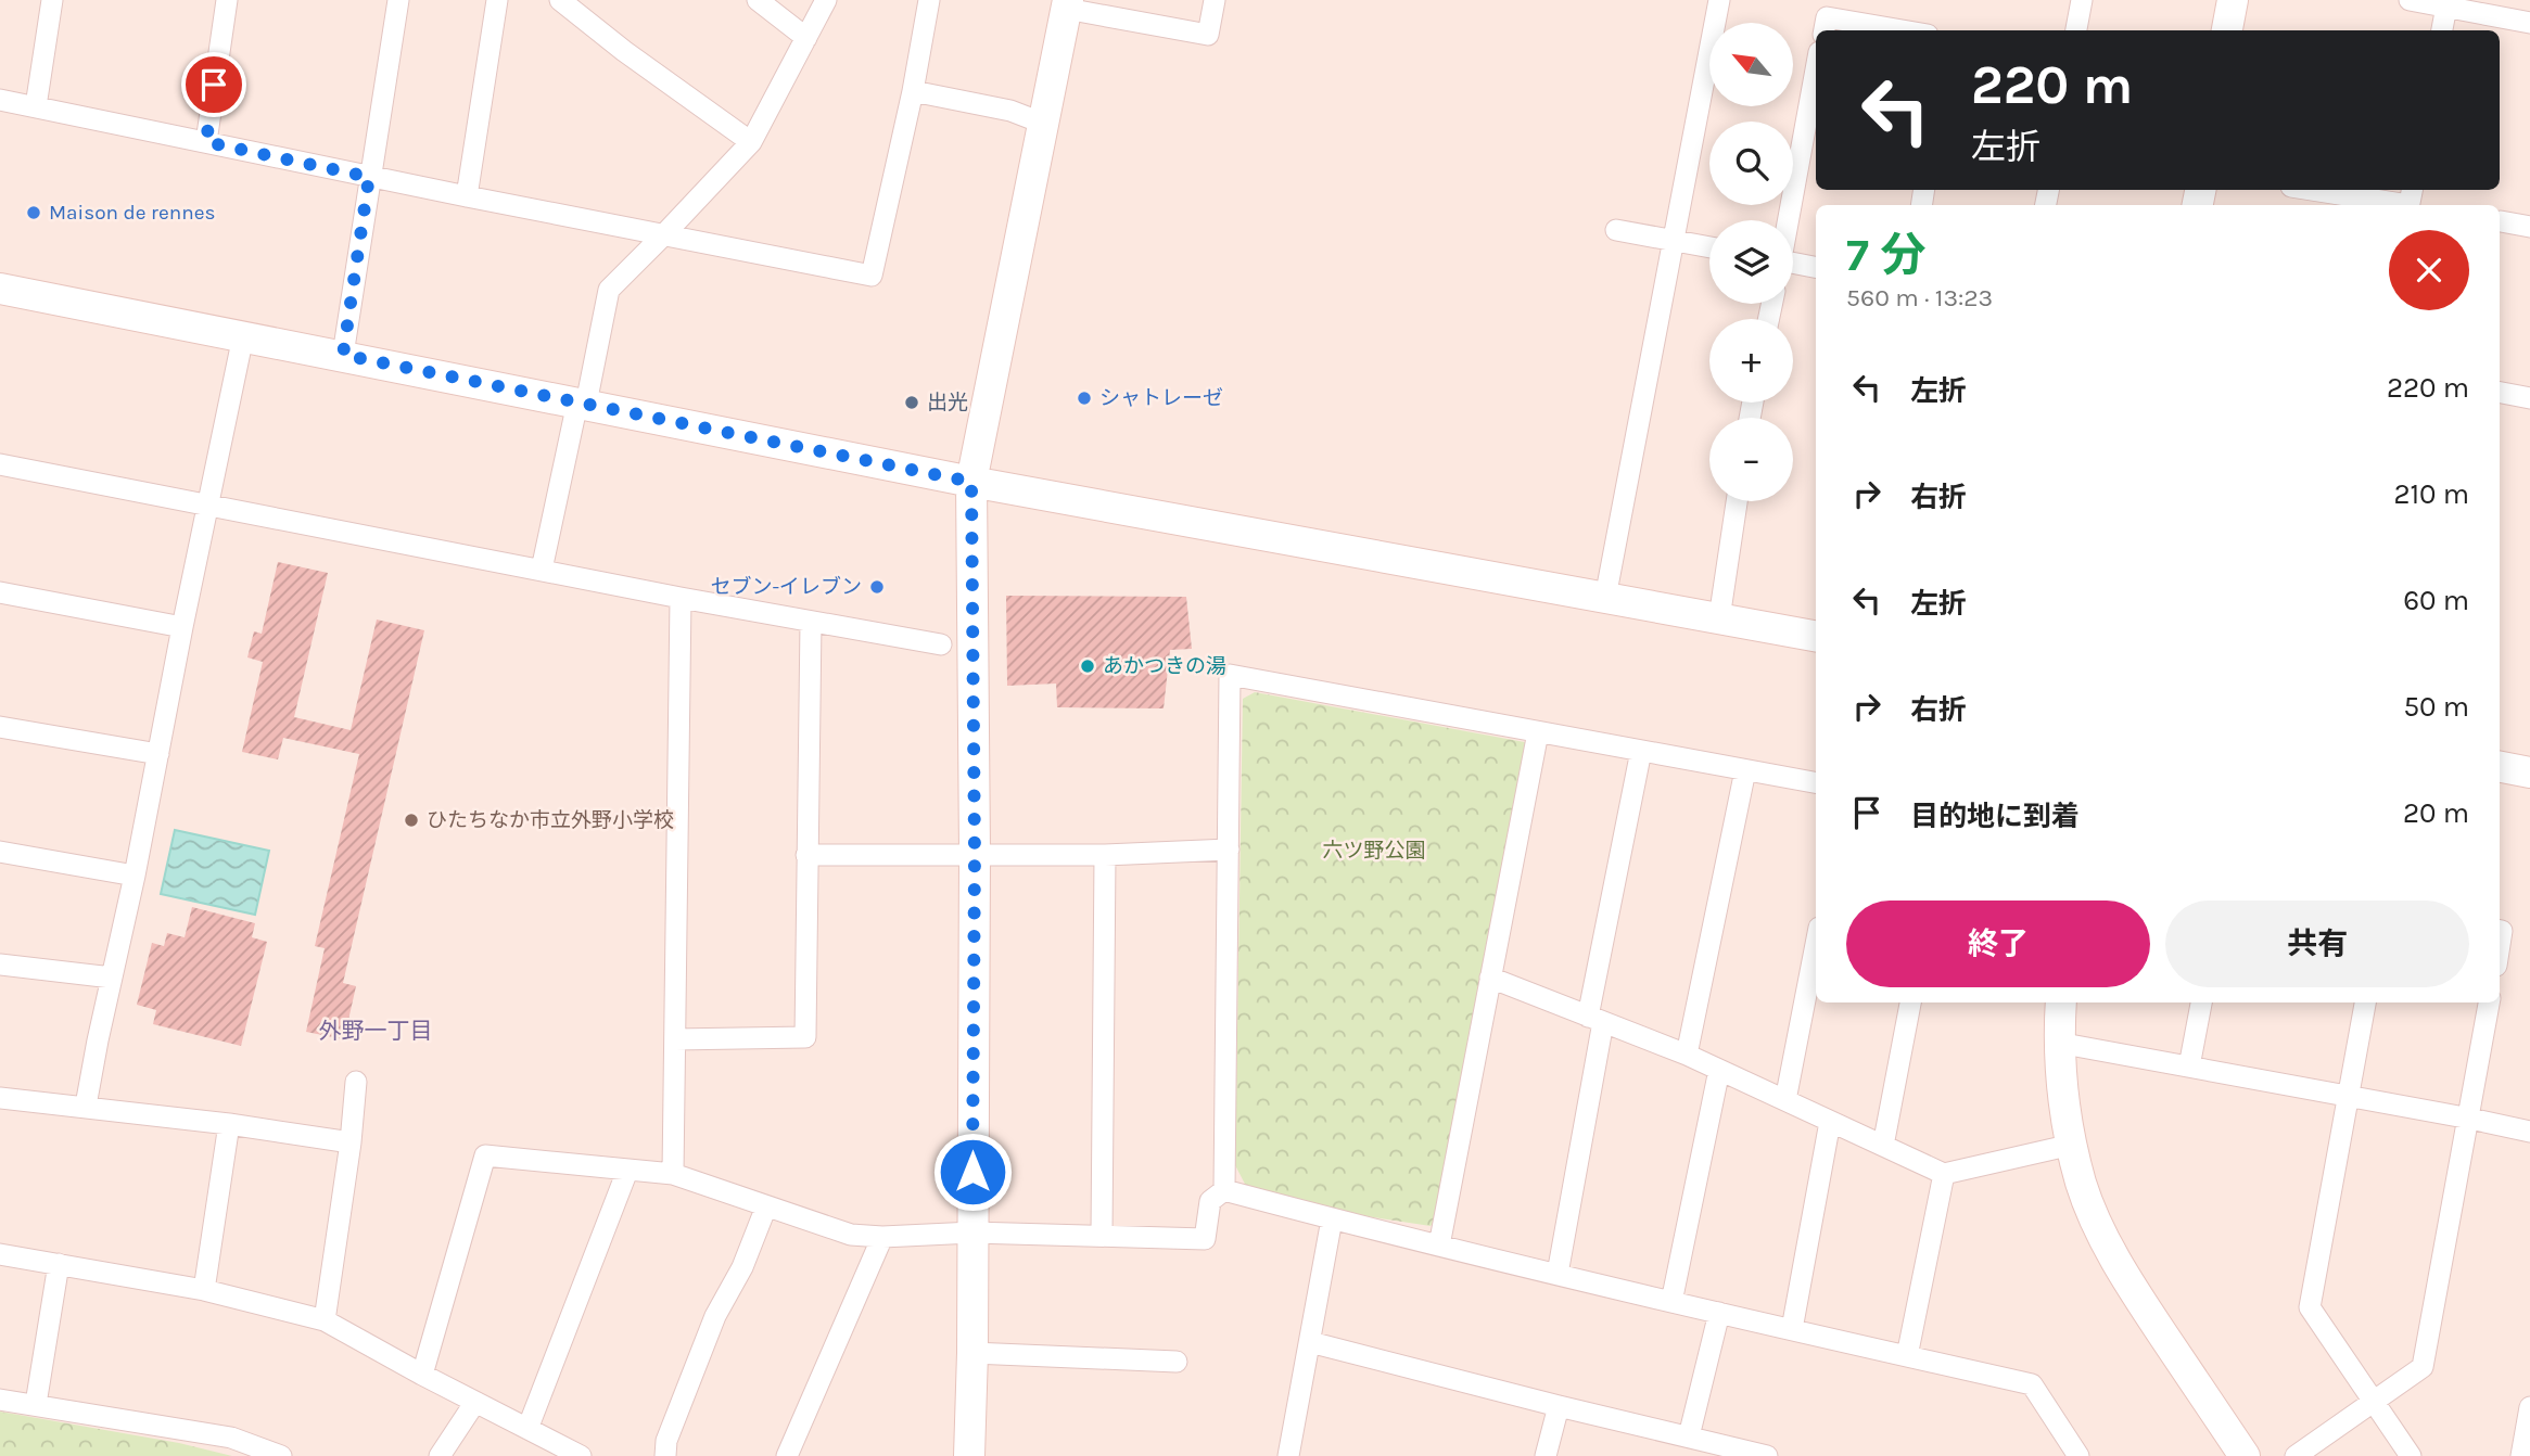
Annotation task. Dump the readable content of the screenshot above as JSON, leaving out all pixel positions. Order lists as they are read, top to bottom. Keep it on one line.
{"districts":["外野一丁目"],"parks":["六ツ野公園"],"places":["Maison de rennes","シャトレーゼ","出光","セブン-イレブン","あかつきの湯","ひたちなか市立外野小学校"],"north":"top left","page":{"map_buttons":["+","−"],"turn":["220 m","左折"],"heading":["7 分","560 m · 13:23"],"list":[{"name":"左折","value":"220 m"},{"name":"右折","value":"210 m"},{"name":"左折","value":"60 m"},{"name":"右折","value":"50 m"},{"name":"目的地に到着","value":"20 m"}],"buttons":["終了","共有"]}}
